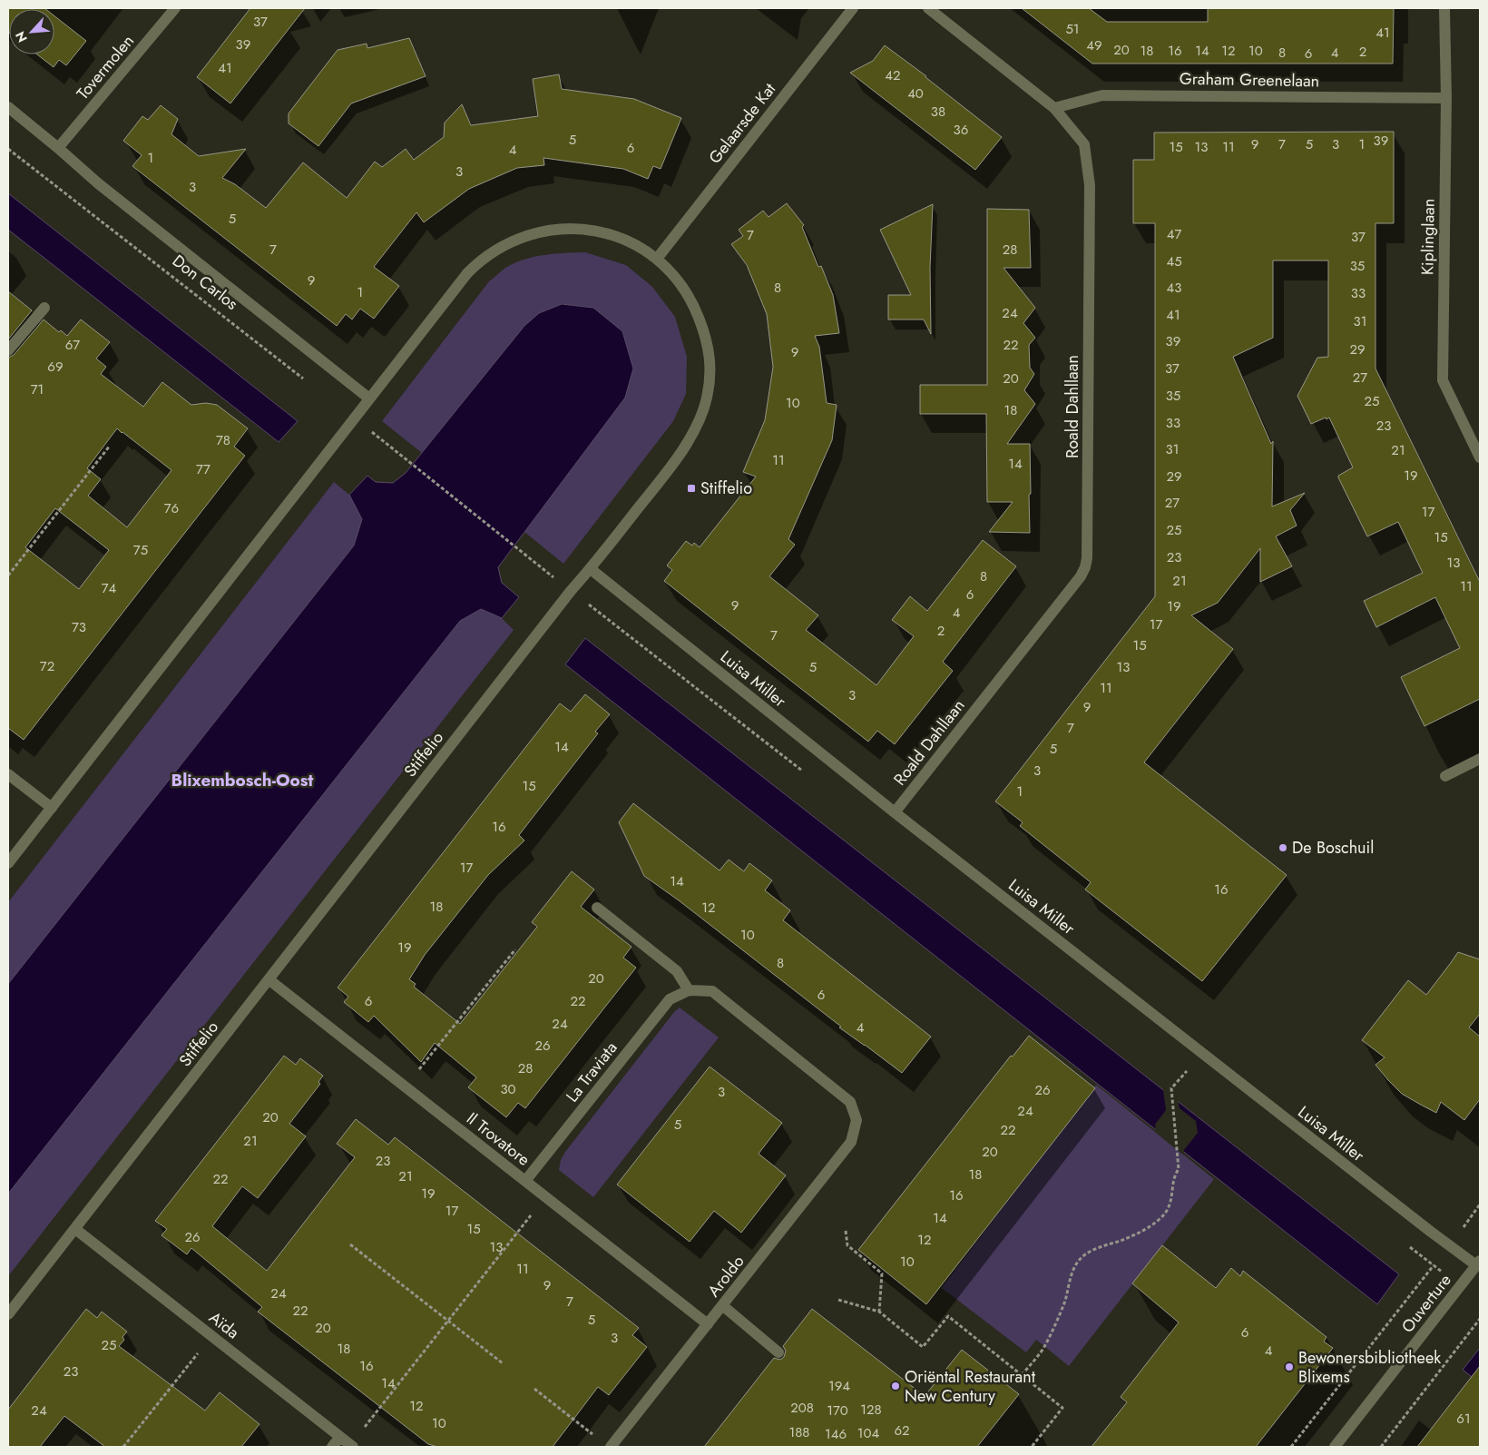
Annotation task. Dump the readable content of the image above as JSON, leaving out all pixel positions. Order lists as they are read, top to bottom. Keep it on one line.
{"streets":{"street":["Tovermolen","Graham Greenelaan","Gelaarsde Kat","Kiplinglaan","Don Carlos","Roald Dahllaan","Luisa Miller","Stiffelio","La Traviata","Il Trovatore","Aroldo","Ouverture","Aïda"]},"crossings":[["Tovermolen","Don Carlos"],["Graham Greenelaan","Kiplinglaan"],["Graham Greenelaan","Roald Dahllaan"],["Gelaarsde Kat","Stiffelio"],["Don Carlos","Stiffelio"],["Roald Dahllaan","Luisa Miller"],["Luisa Miller","Stiffelio"],["Luisa Miller","Ouverture"],["Stiffelio","Il Trovatore"],["Stiffelio","Aïda"],["La Traviata","Il Trovatore"],["La Traviata","Aroldo"],["Il Trovatore","Aroldo"]],"districts":["Blixembosch-Oost"],"places":{"transit":["Stiffelio"],"other":["De Boschuil","Bewonersbibliotheek Blixems","Oriëntal Restaurant New Century"]},"house_numbers":["37","51","41","39","49","20","18","16","14","12","10","2","8","4","6","41","42","40","38","36","5","39","9","7","5","3","1","15","13","11","6","4","1","3","3","5","47","7","37","7","28","45","35","9","8","43","1","33","24","41","31","39","67","22","29","9","69","37","27","20","71","35","25","10","18","33","23","78","31","21","11","14","77","19","29","27","76","17","25","15","75","23","13","8","21","11","74","6","9","19","4","17","73","2","7","15","72","5","13","11","3","9","7","14","5","3","15","1","16","17","14","16","18","12","10","19","8","20","6","6","22","24","4","26","28","30","26","3","24","20","5","22","21","20","23","18","21","22","19","16","17","14","15","26","12","13","10","11","9","24","7","22","5","20","6","3","25","18","4","16","23","14","194","12","208","128","24","170","61","10","62","188","104","146"],"north":"bottom left"}
